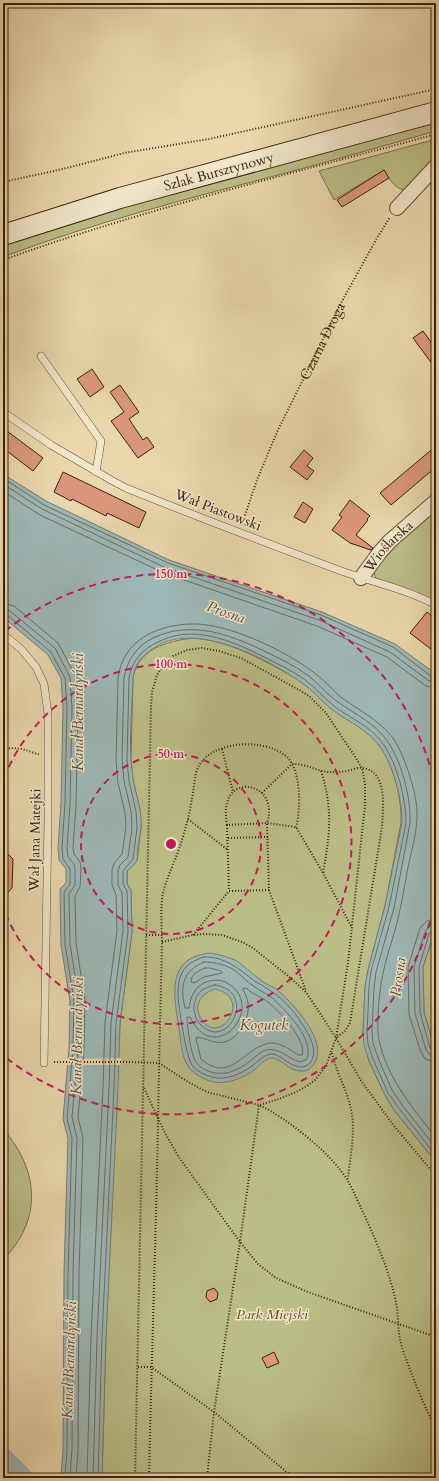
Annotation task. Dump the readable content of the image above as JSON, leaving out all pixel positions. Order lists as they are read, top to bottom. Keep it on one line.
{"streets":{"main road":["Szlak Bursztynowy"],"street":["Wioślarska"],"lane":["Wał Piastowski","Wał Jana Matejki"],"path":["Czarna Droga"]},"crossings":[["Czarna Droga","Wał Piastowski"],["Wał Piastowski","Wioślarska"]],"water":["Prosna","Kanał Bernardyński","Kogutek"],"parks":["Park Miejski"],"rings":["150 m","100 m","50 m"]}
